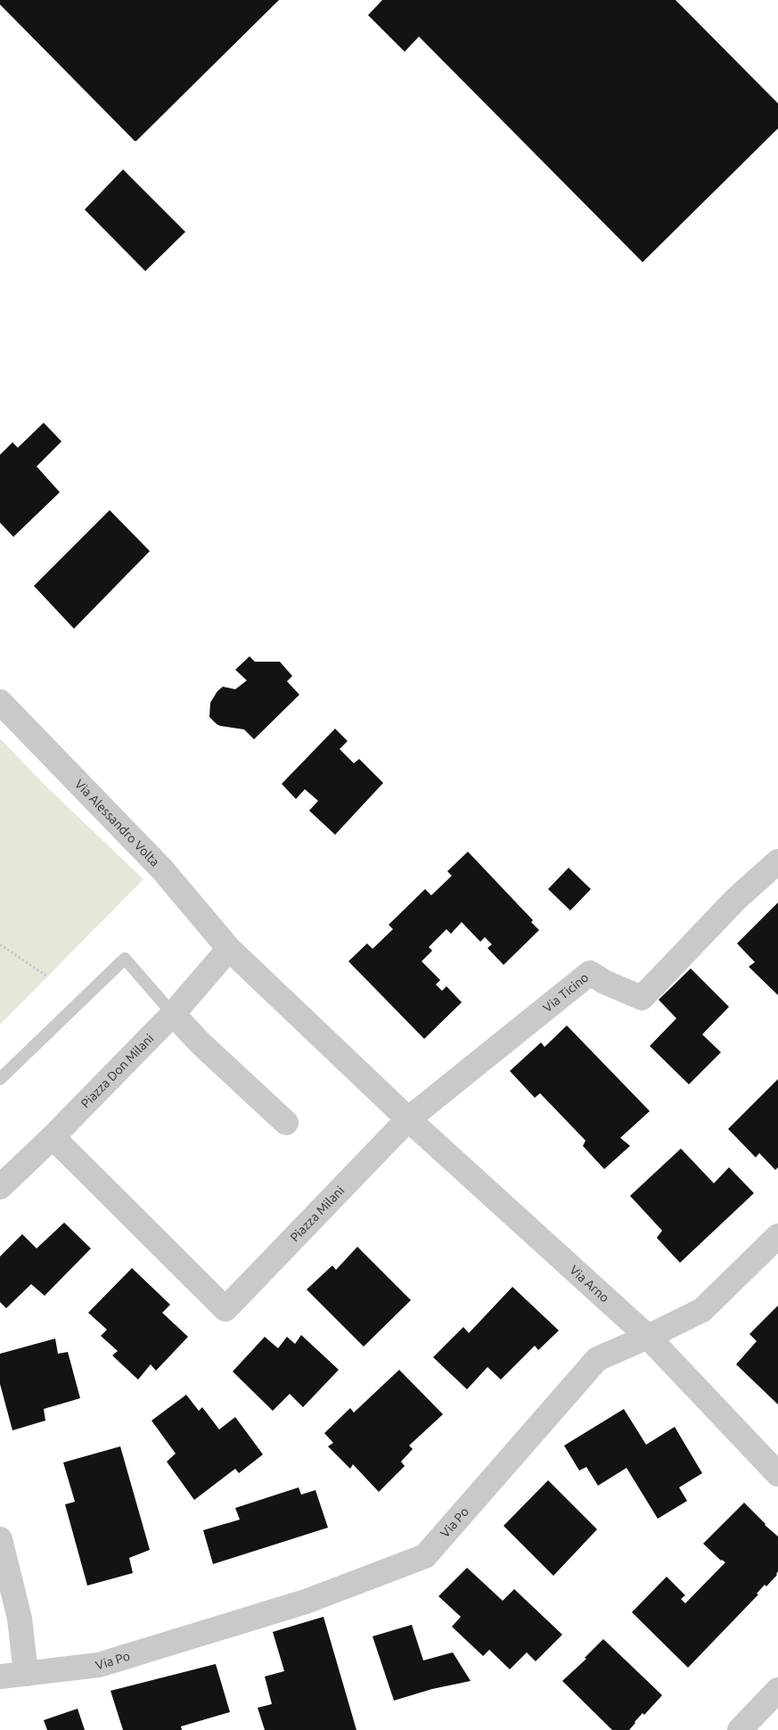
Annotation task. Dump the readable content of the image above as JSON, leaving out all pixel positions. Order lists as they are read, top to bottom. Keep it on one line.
{"streets":{"street":["Via Alessandro Volta","Via Ticino","Piazza Don Milani","Piazza Milani","Via Arno","Via Po"]},"crossings":[["Via Alessandro Volta","Piazza Don Milani"],["Via Ticino","Piazza Milani"],["Via Ticino","Via Arno"],["Piazza Don Milani","Piazza Milani"],["Piazza Milani","Via Arno"],["Via Arno","Via Po"]]}
